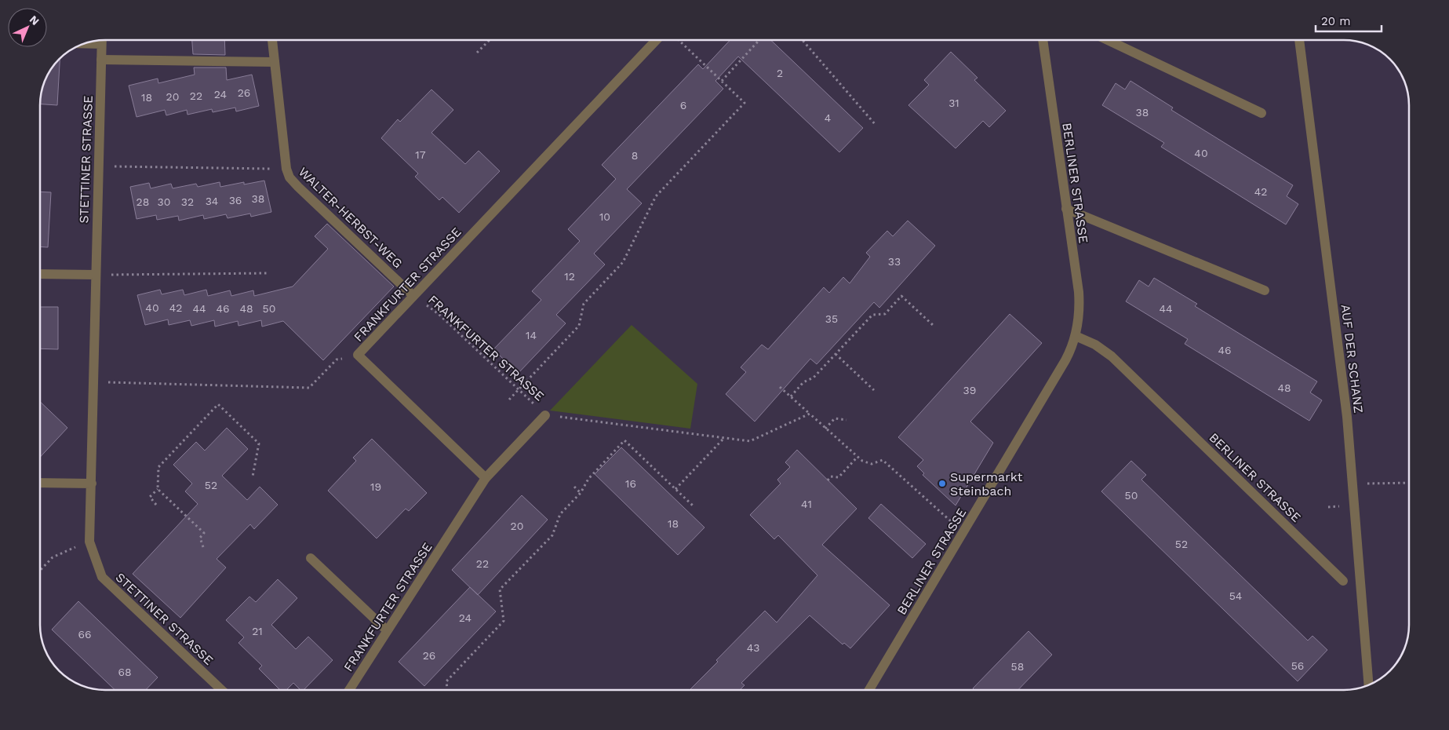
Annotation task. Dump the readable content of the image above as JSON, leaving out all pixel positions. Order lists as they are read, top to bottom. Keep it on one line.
{"streets":{"street":["STETTINER STRASSE","BERLINER STRASSE","WALTER-HERBST-WEG","FRANKFURTER STRASSE","AUF DER SCHANZ"]},"crossings":[["WALTER-HERBST-WEG","FRANKFURTER STRASSE"]],"places":["Supermarkt Steinbach"],"house_numbers":["2","26","24","22","20","18","31","6","38","4","40","17","8","42","38","36","34","28","30","32","10","33","12","40","42","44","46","48","50","44","35","14","46","48","39","16","52","19","50","41","18","20","52","22","54","24","21","66","43","26","56","58","68"],"scale_bar":"20 m","north":"top right"}
